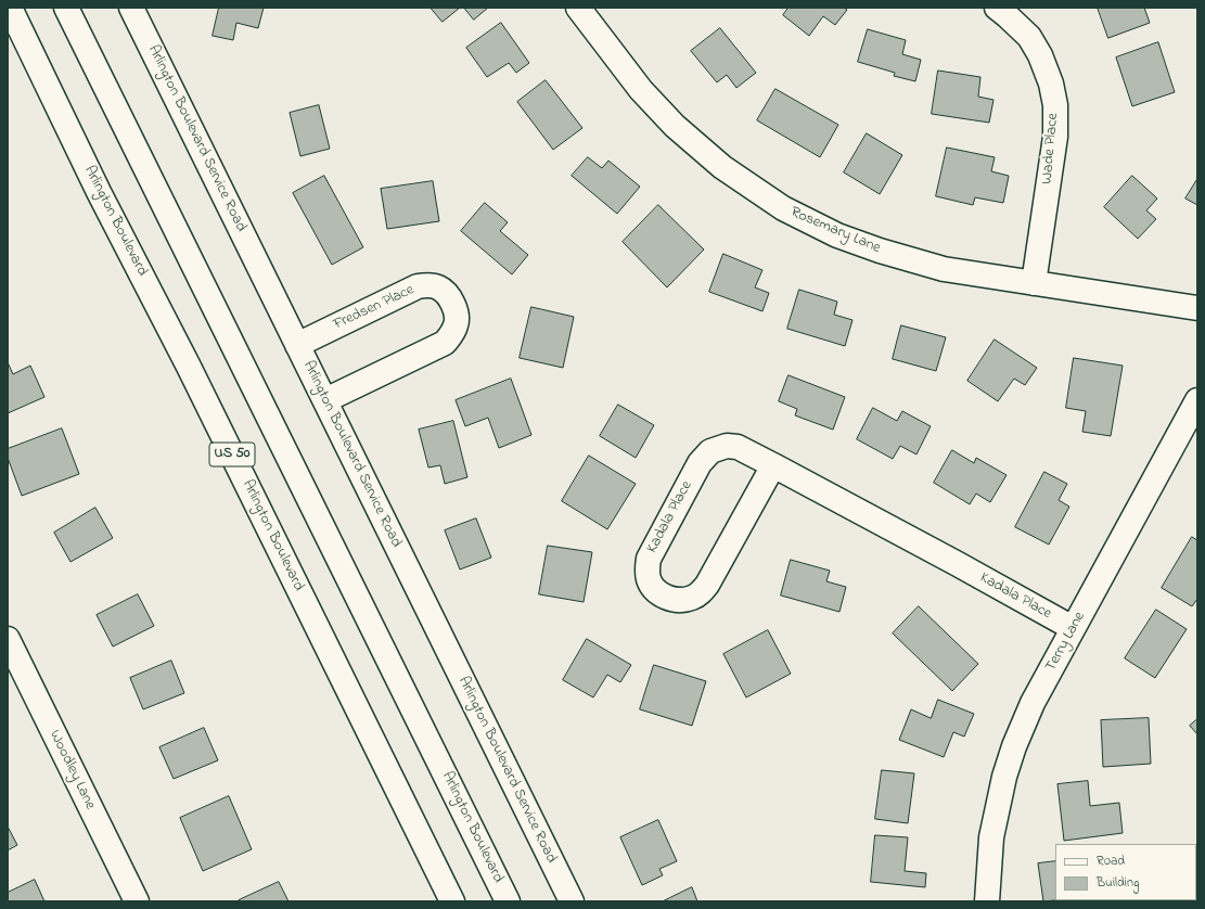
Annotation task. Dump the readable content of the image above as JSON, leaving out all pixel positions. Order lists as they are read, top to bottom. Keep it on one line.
{"streets":{"main road":["Arlington Boulevard Service Road","Wade Place","Arlington Boulevard","Rosemary Lane","Fredsen Place","US 50","Kadala Place","Terry Lane","Woodley Lane"]},"crossings":[["Arlington Boulevard Service Road","Fredsen Place"],["Wade Place","Rosemary Lane"],["Kadala Place","Terry Lane"]],"legend":["Road","Building"]}
